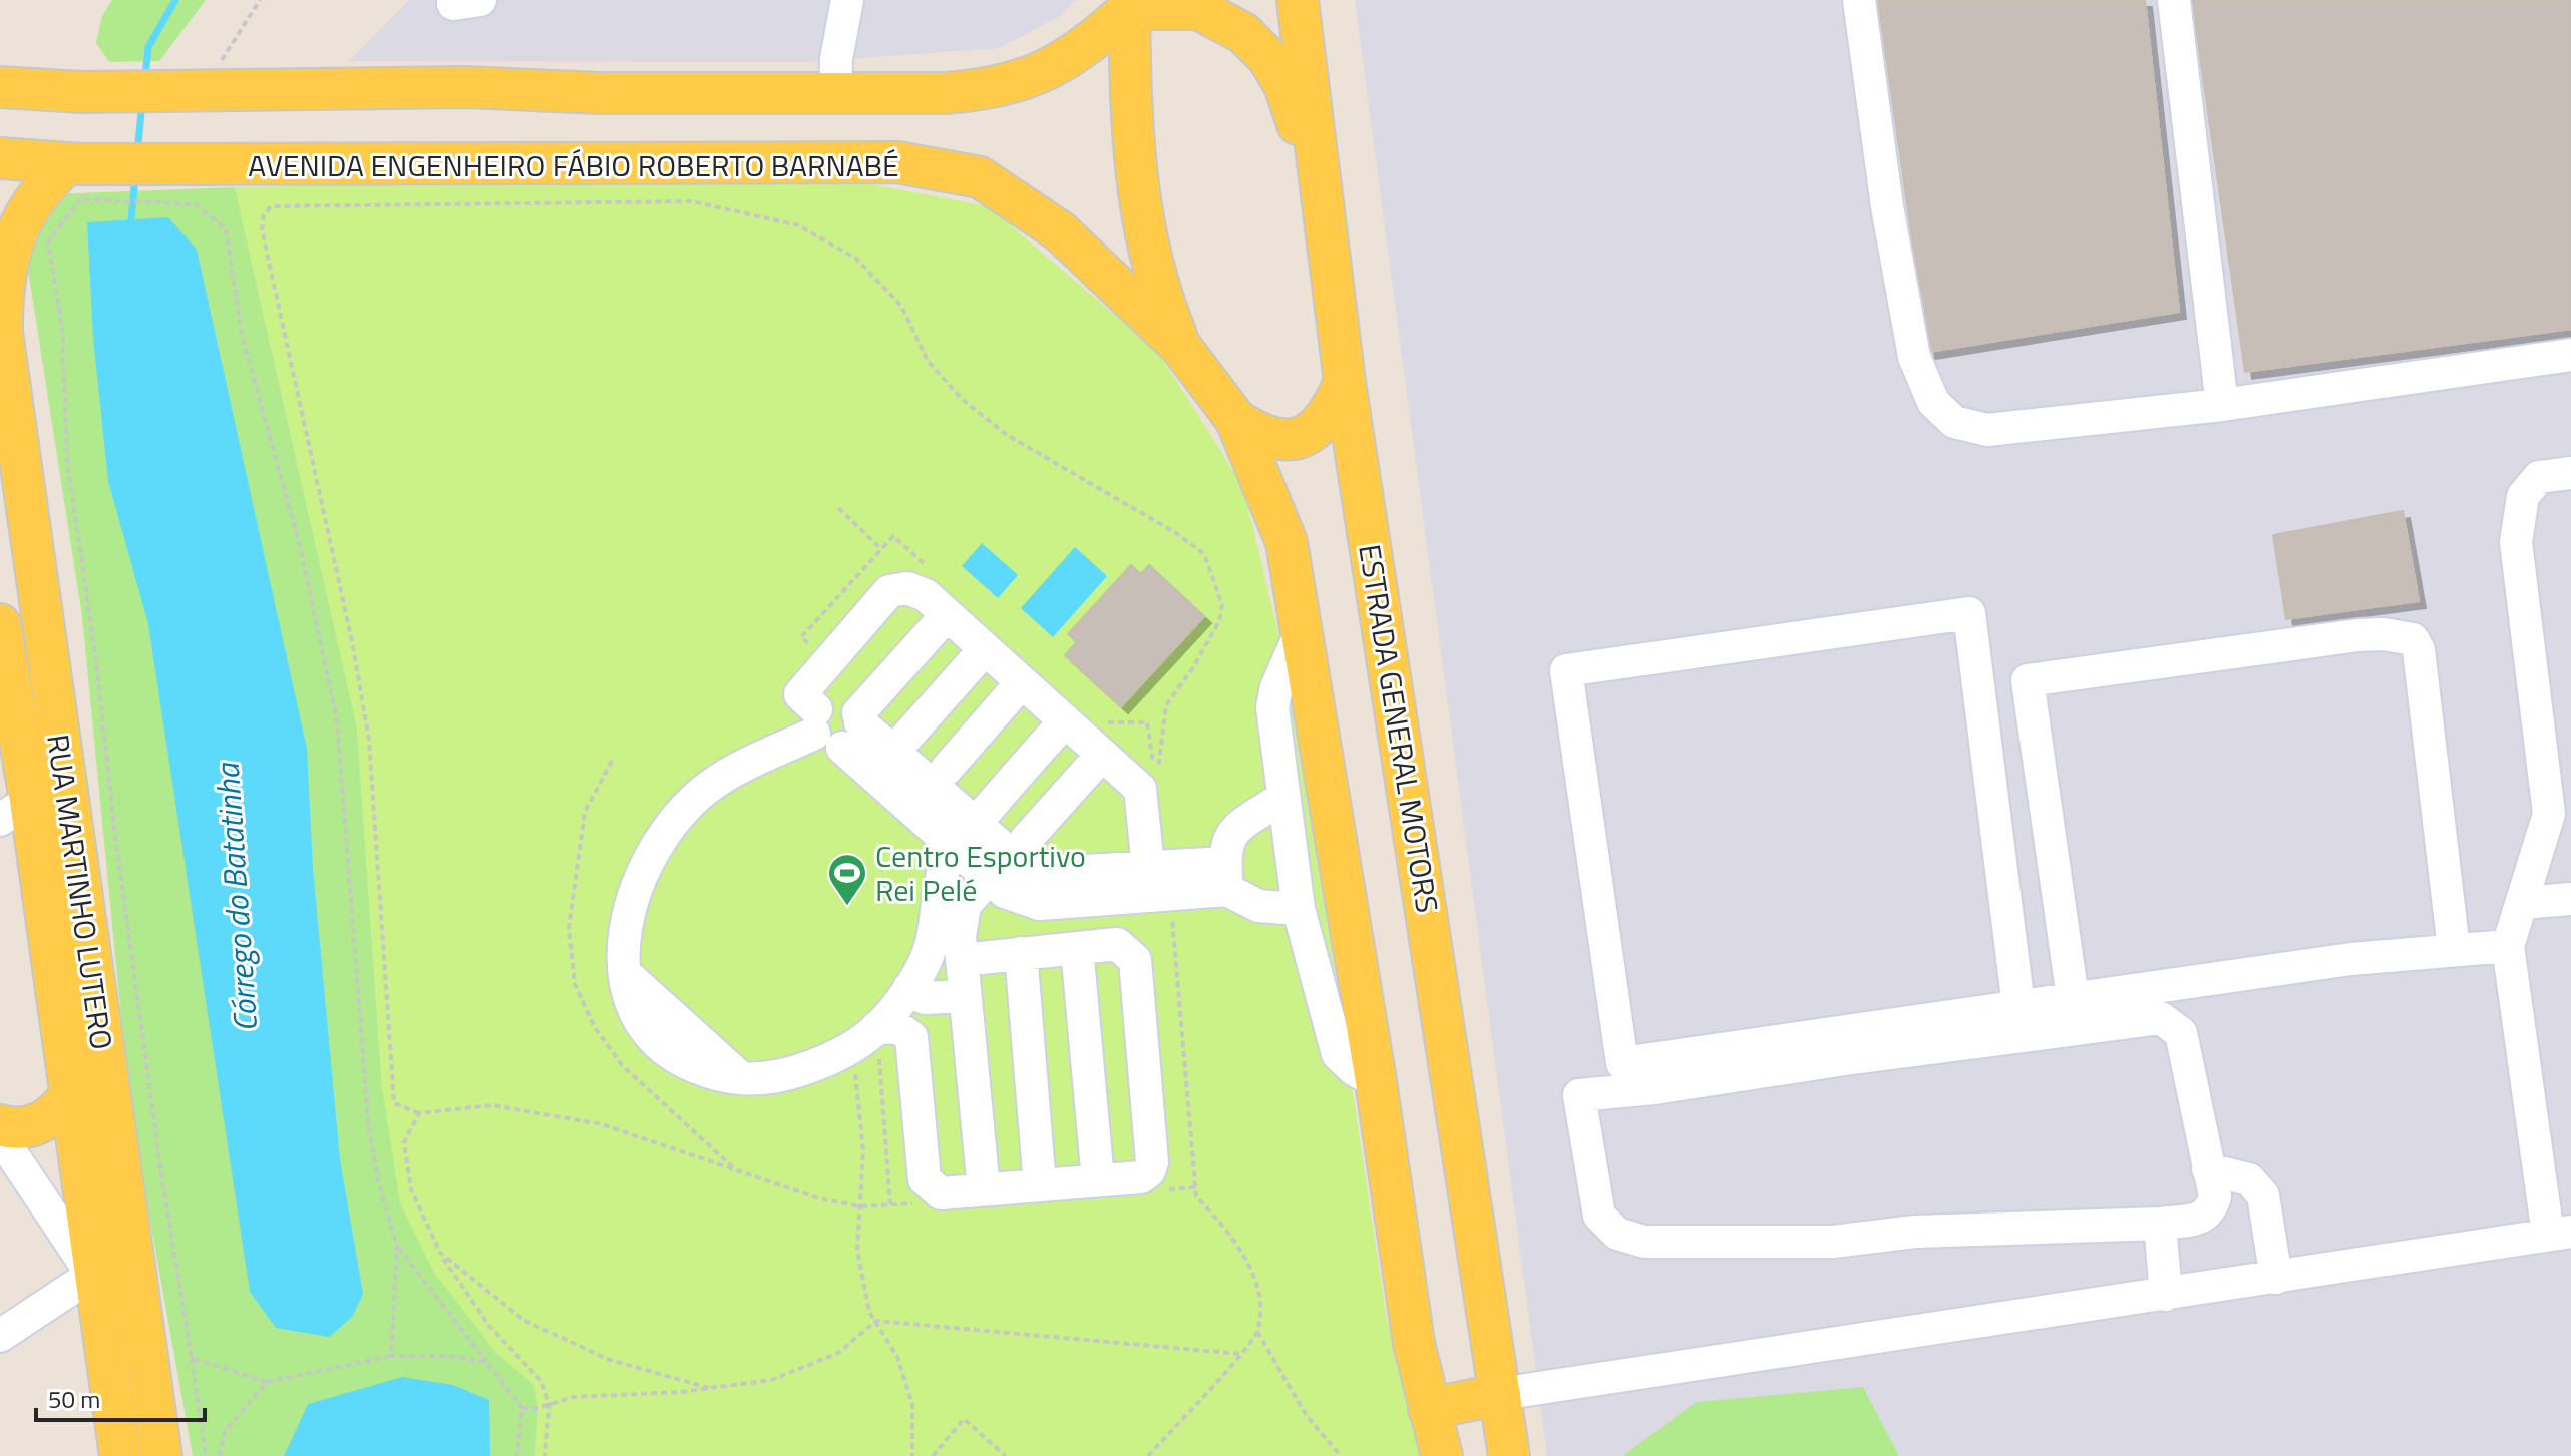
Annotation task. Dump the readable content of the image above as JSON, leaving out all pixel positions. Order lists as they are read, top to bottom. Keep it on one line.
{"streets":{"main road":["AVENIDA ENGENHEIRO FÁBIO ROBERTO BARNABÉ","ESTRADA GENERAL MOTORS","RUA MARTINHO LUTERO"]},"crossings":[["AVENIDA ENGENHEIRO FÁBIO ROBERTO BARNABÉ","RUA MARTINHO LUTERO"]],"water":["Córrego do Batatinha"],"places":{"sports":["Centro Esportivo Rei Pelé"]},"scale_bar":"50 m"}
